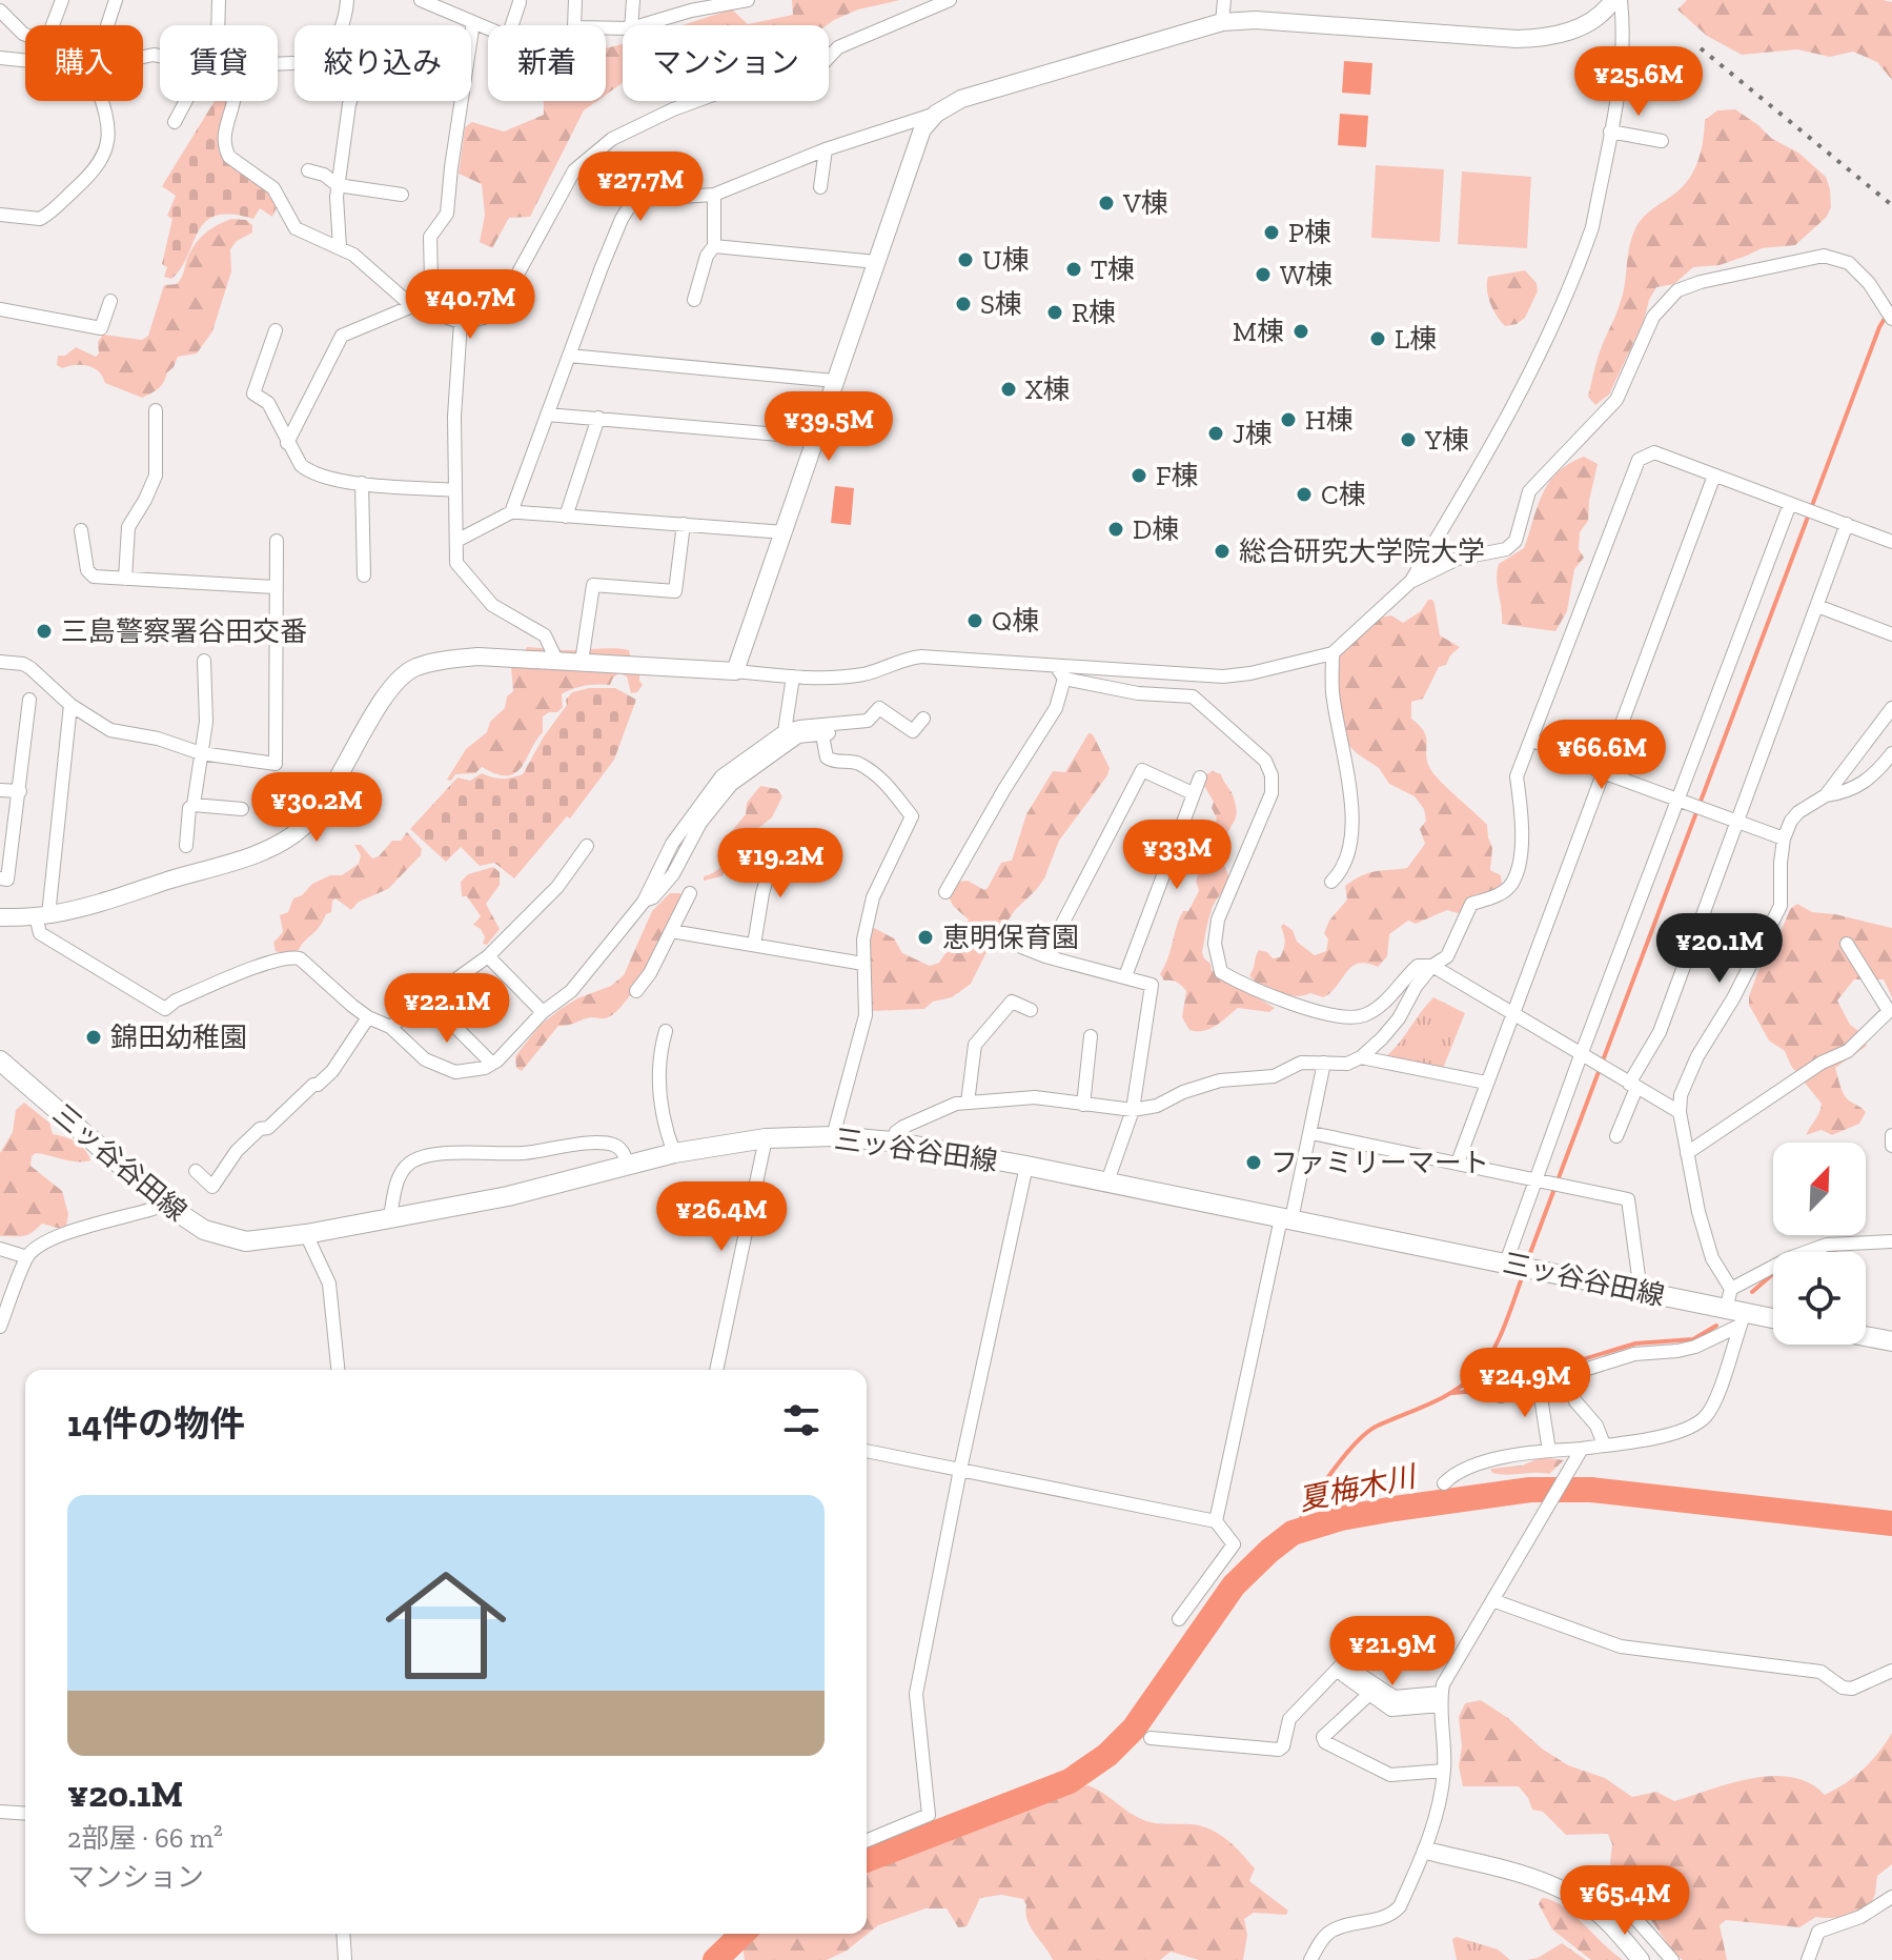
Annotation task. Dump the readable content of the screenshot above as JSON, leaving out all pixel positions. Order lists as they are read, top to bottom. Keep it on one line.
{"streets":{"main road":["三ッ谷谷田線"]},"water":["夏梅木川"],"places":["V棟","P棟","U棟","T棟","W棟","S棟","R棟","M棟","L棟","X棟","H棟","J棟","Y棟","F棟","C棟","D棟","総合研究大学院大学","Q棟","三島警察署谷田交番","恵明保育園","錦田幼稚園","ファミリーマート"],"north":"top right","page":{"chip":["購入","賃貸","絞り込み","新着","マンション"],"price":["¥25.6M","¥27.7M","¥40.7M","¥39.5M","¥66.6M","¥30.2M","¥33M","¥19.2M","¥20.1M","¥22.1M","¥26.4M","¥24.9M","¥21.9M","¥65.4M"],"heading":"14件の物件","list":[{"name":"¥20.1M","note":"2部屋 · 66 m² · マンション"}]}}
